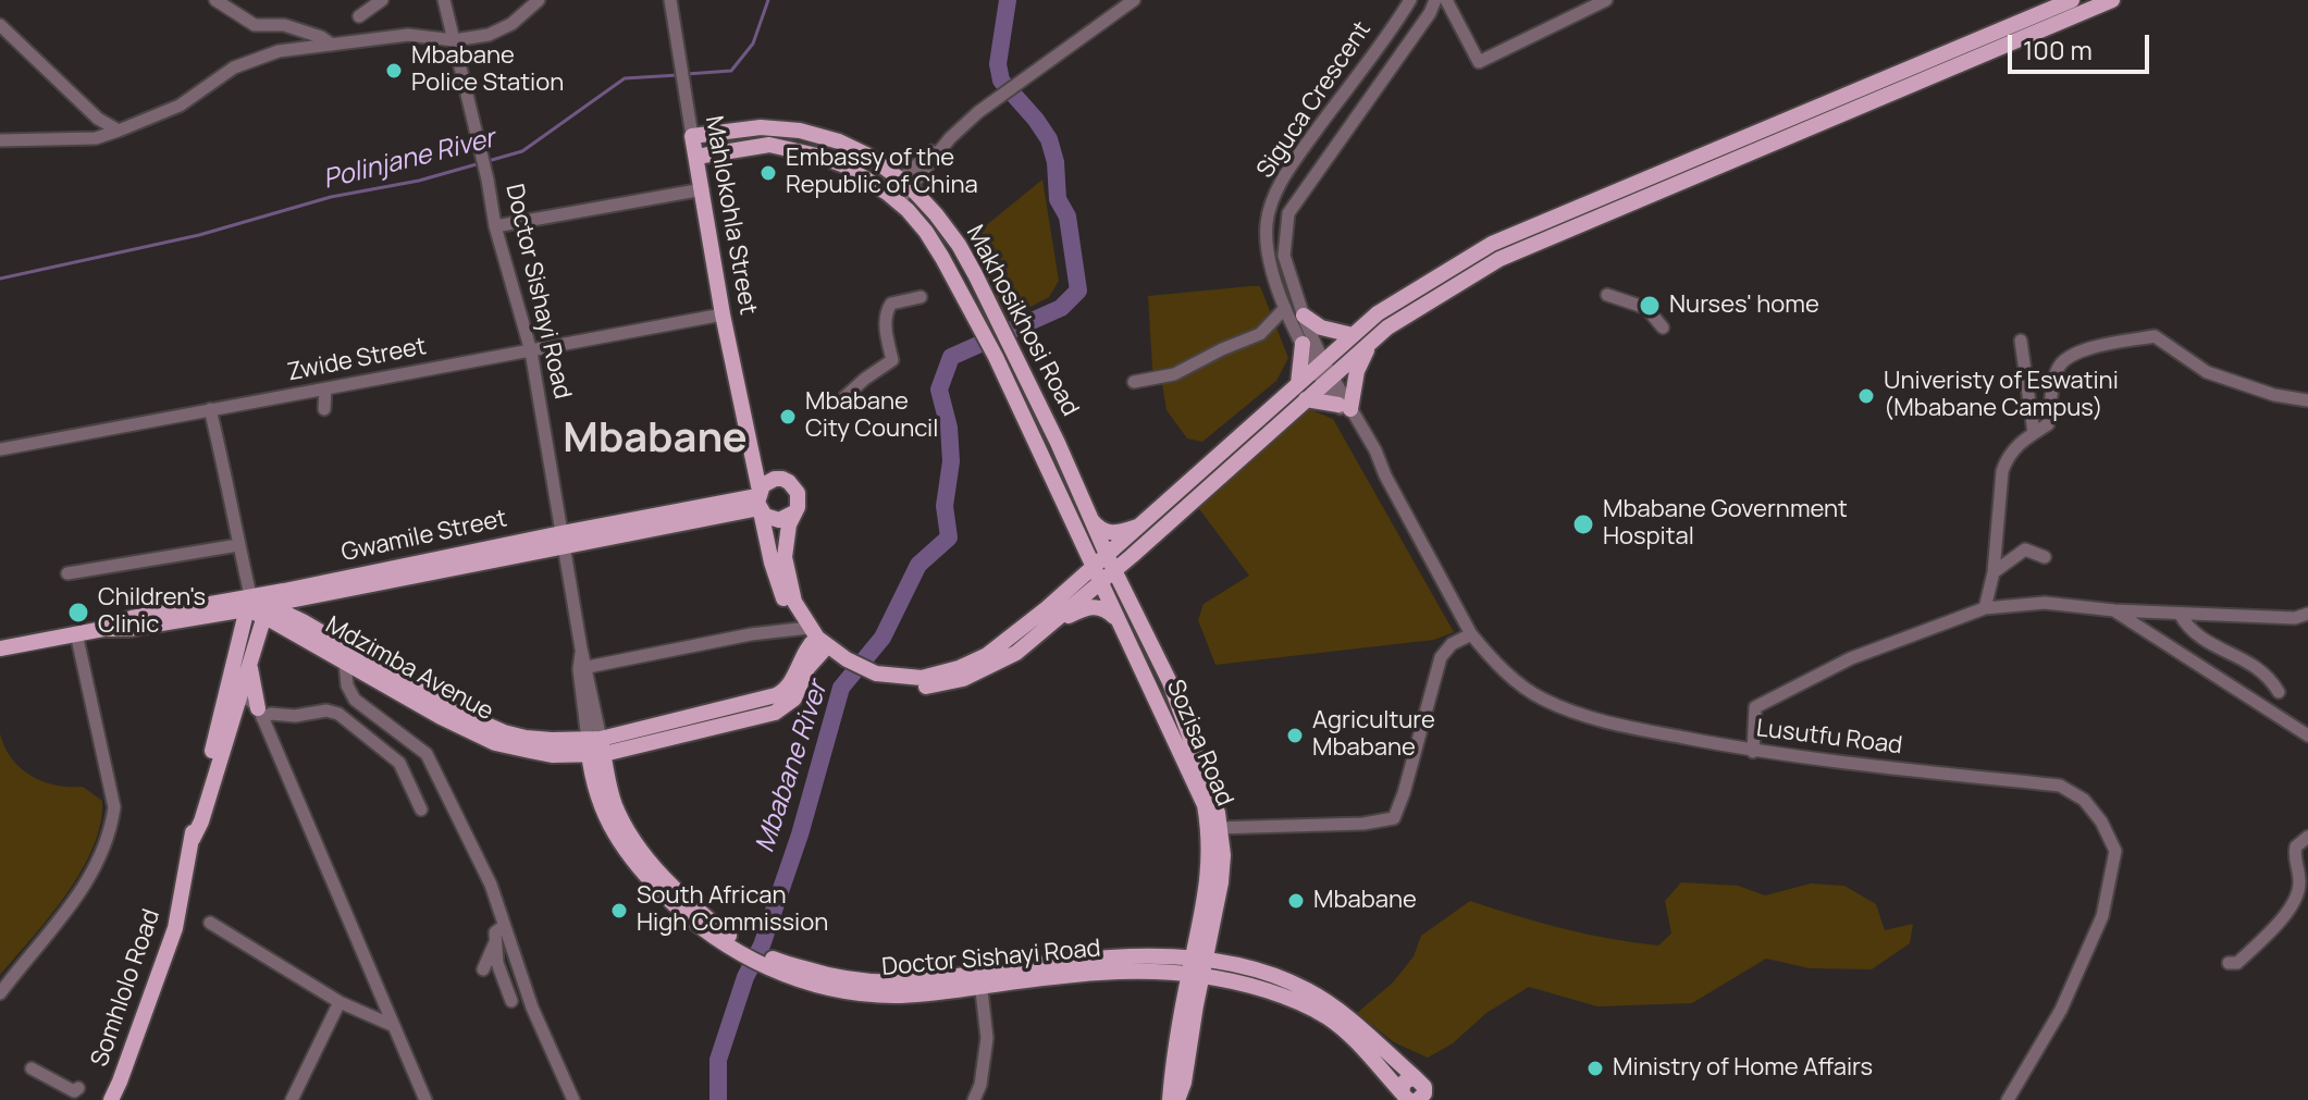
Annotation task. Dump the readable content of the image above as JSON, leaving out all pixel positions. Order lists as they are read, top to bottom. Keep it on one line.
{"streets":{"main road":["Mahlokohla Street","Doctor Sishayi Road","Makhosikhosi Road","Gwamile Street","Mdzimba Avenue","Sozisa Road","Somhlolo Road"],"street":["Siguca Crescent","Zwide Street","Lusutfu Road"]},"crossings":[["Siguca Crescent","Lusutfu Road"],["Mahlokohla Street","Makhosikhosi Road"],["Mahlokohla Street","Zwide Street"],["Mahlokohla Street","Gwamile Street"],["Mahlokohla Street","Mdzimba Avenue"],["Doctor Sishayi Road","Zwide Street"],["Doctor Sishayi Road","Gwamile Street"],["Doctor Sishayi Road","Mdzimba Avenue"],["Doctor Sishayi Road","Sozisa Road"],["Makhosikhosi Road","Sozisa Road"],["Gwamile Street","Mdzimba Avenue"],["Gwamile Street","Somhlolo Road"],["Mdzimba Avenue","Somhlolo Road"]],"districts":["Mbabane"],"water":["Polinjane River","Mbabane River"],"places":["Mbabane Police Station","Embassy of the Republic of China","Nurses' home","Univeristy of Eswatini (Mbabane Campus)","Mbabane City Council","Mbabane Government Hospital","Children's Clinic","Agriculture Mbabane","Mbabane","South African High Commission","Ministry of Home Affairs"],"scale_bar":"100 m"}
